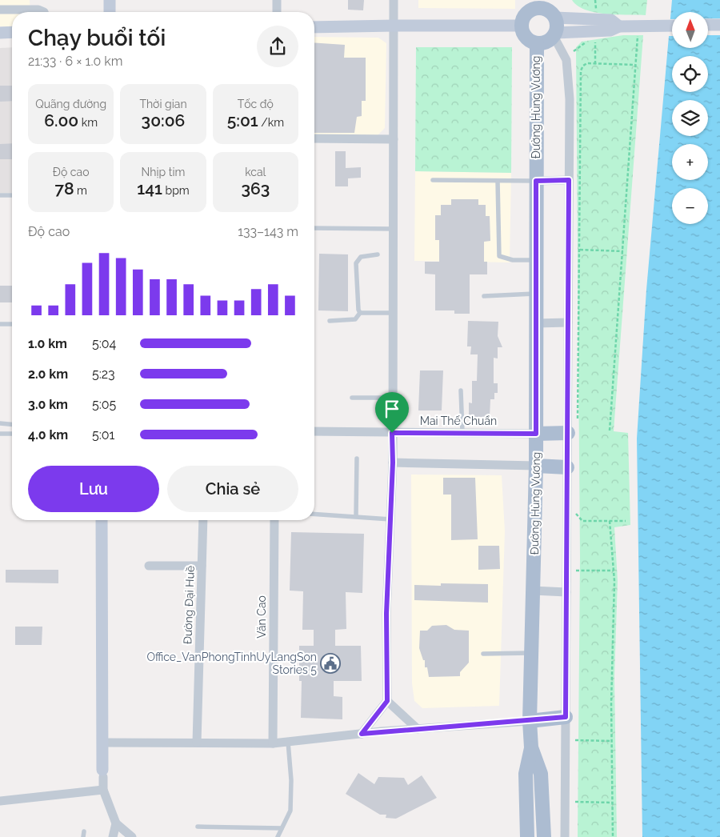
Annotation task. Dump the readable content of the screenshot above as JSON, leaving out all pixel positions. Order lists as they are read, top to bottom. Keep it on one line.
{"streets":{"main road":["Đường Hùng Vương"],"street":["Mai Thế Chuẩn","Đường Đại Huề","Văn Cao"]},"crossings":[["Đường Hùng Vương","Mai Thế Chuẩn"]],"places":{"public building":["Office_VanPhongTinhUyLangSon Stories 5"]},"north":"top","page":{"map_buttons":["+","−"],"heading":["Chạy buổi tối","21:33 · 6 × 1.0 km"],"stats":[["Quãng đường","6.00 km"],["Thời gian","30:06"],["Tốc độ","5:01 /km"],["Độ cao","78 m"],["Nhịp tim","141 bpm"],["kcal","363"]],"chart":["Độ cao","133–143 m"],"list":[{"name":"1.0 km","note":"5:04"},{"name":"2.0 km","note":"5:23"},{"name":"3.0 km","note":"5:05"},{"name":"4.0 km","note":"5:01"}],"buttons":["Lưu","Chia sẻ"]}}
